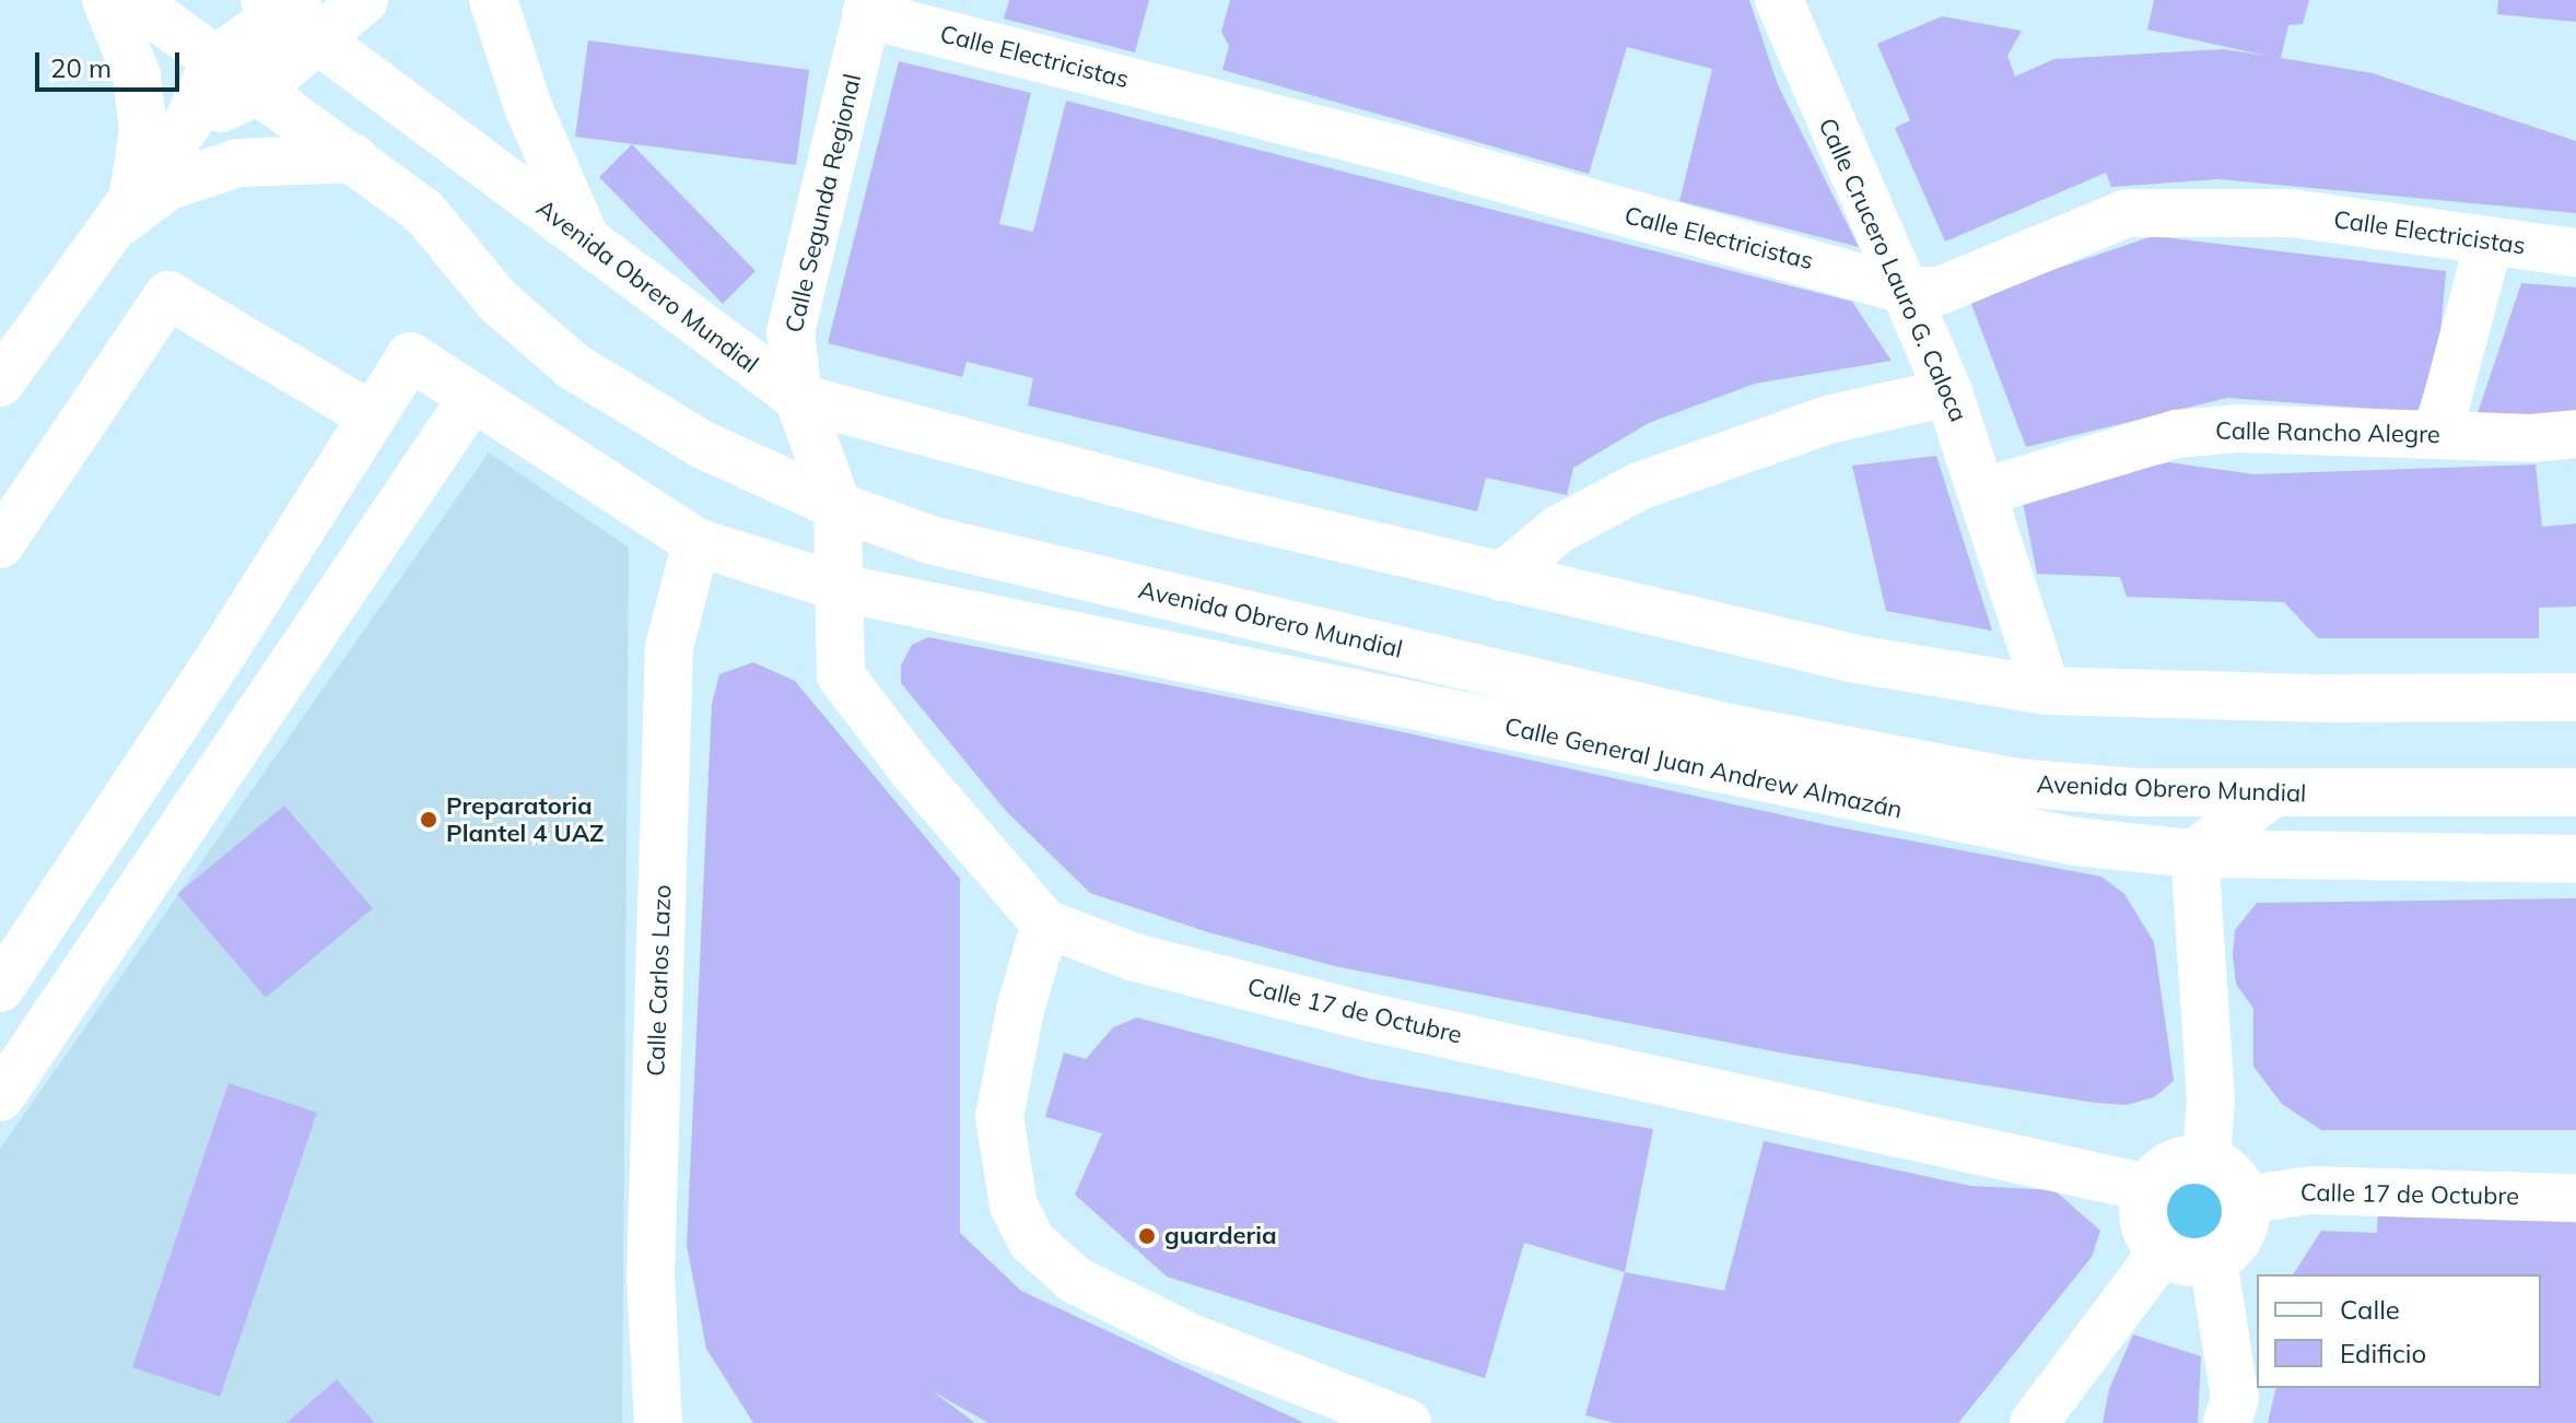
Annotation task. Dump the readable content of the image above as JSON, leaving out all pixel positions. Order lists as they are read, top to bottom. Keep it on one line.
{"streets":{"street":["Calle Electricistas","Calle Segunda Regional","Calle Crucero Lauro G. Caloca","Avenida Obrero Mundial","Calle Rancho Alegre","Calle General Juan Andrew Almazán","Calle Carlos Lazo","Calle 17 de Octubre"]},"crossings":[["Calle Electricistas","Calle Segunda Regional"],["Calle Electricistas","Calle Crucero Lauro G. Caloca"],["Calle Segunda Regional","Avenida Obrero Mundial"],["Calle Segunda Regional","Calle 17 de Octubre"],["Calle Crucero Lauro G. Caloca","Avenida Obrero Mundial"],["Calle Crucero Lauro G. Caloca","Calle Rancho Alegre"],["Avenida Obrero Mundial","Calle 17 de Octubre"],["Calle General Juan Andrew Almazán","Calle Carlos Lazo"],["Calle General Juan Andrew Almazán","Calle 17 de Octubre"]],"places":["Preparatoria Plantel 4 UAZ","guarderia"],"legend":["Calle","Edificio"],"scale_bar":"20 m"}
